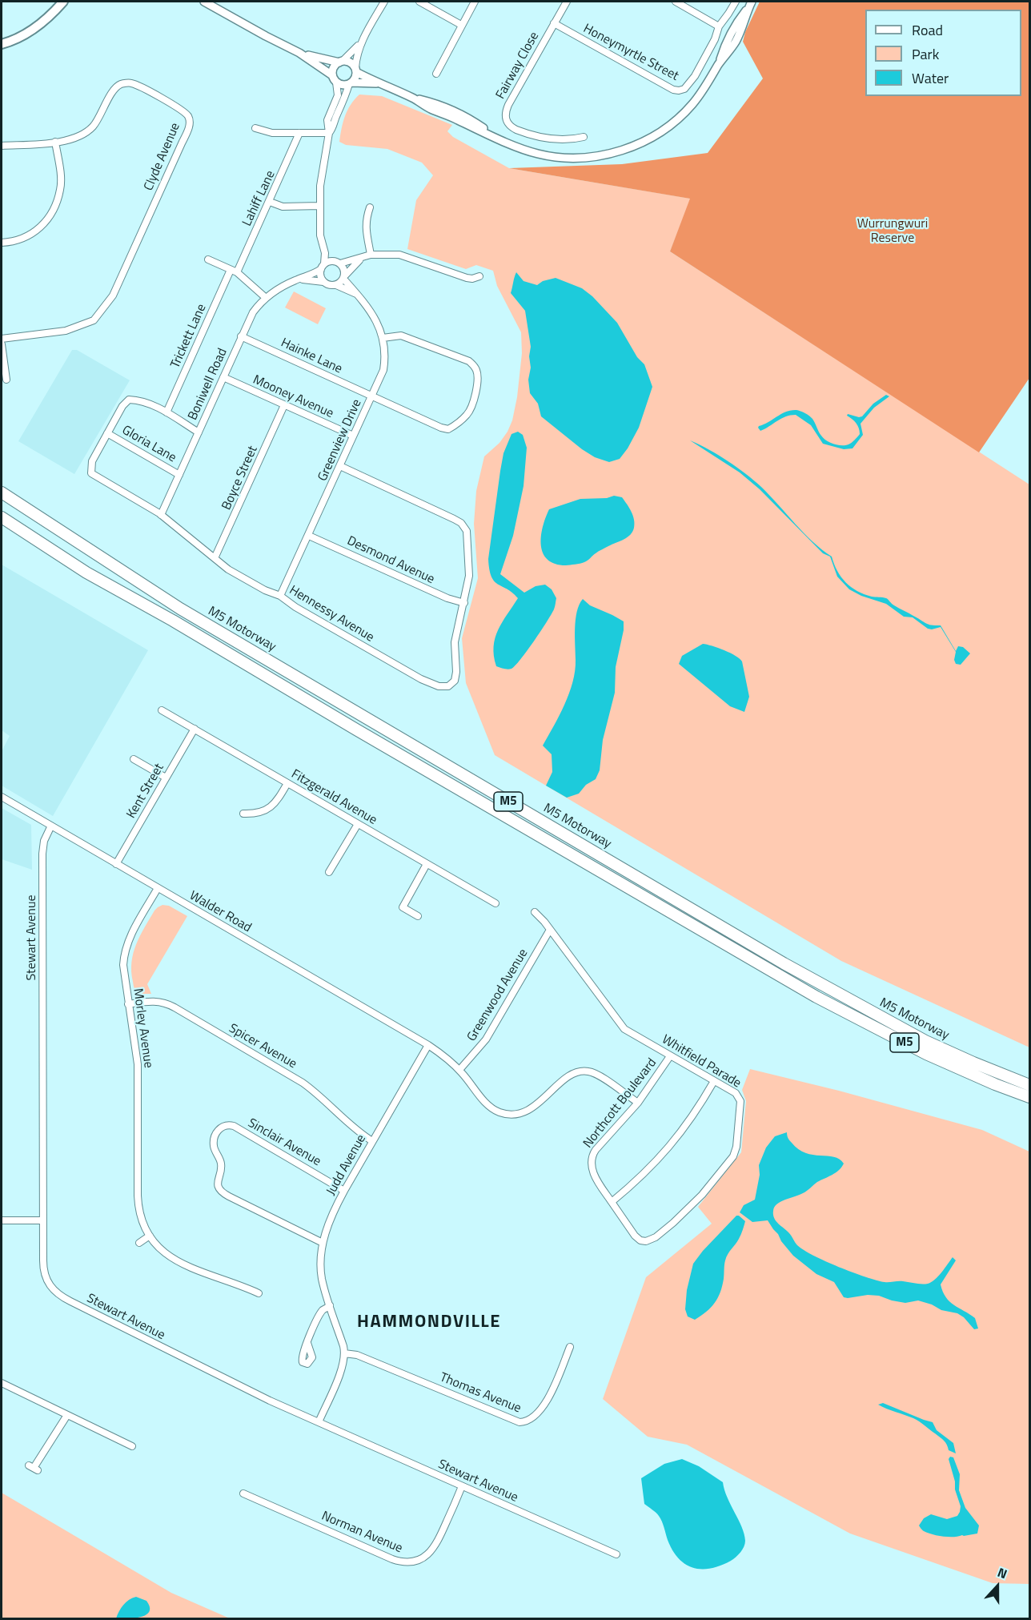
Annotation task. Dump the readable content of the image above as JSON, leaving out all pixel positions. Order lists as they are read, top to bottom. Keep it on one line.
{"streets":{"highway":["M5 Motorway","M5"],"street":["Honeymyrtle Street","Fairway Close","Clyde Avenue","Lahiff Lane","Trickett Lane","Hainke Lane","Boniwell Road","Mooney Avenue","Greenview Drive","Gloria Lane","Boyce Street","Desmond Avenue","Hennessy Avenue","Kent Street","Fitzgerald Avenue","Walder Road","Stewart Avenue","Greenwood Avenue","Morley Avenue","Spicer Avenue","Whitfield Parade","Northcott Boulevard","Sinclair Avenue","Judd Avenue","Thomas Avenue","Norman Avenue"]},"crossings":[["Honeymyrtle Street","Fairway Close"],["Lahiff Lane","Trickett Lane"],["Trickett Lane","Hennessy Avenue"],["Hainke Lane","Boniwell Road"],["Hainke Lane","Greenview Drive"],["Boniwell Road","Mooney Avenue"],["Boniwell Road","Greenview Drive"],["Boniwell Road","Gloria Lane"],["Boniwell Road","Hennessy Avenue"],["Mooney Avenue","Greenview Drive"],["Mooney Avenue","Boyce Street"],["Greenview Drive","Desmond Avenue"],["Greenview Drive","Hennessy Avenue"],["Gloria Lane","Hennessy Avenue"],["Boyce Street","Hennessy Avenue"],["Desmond Avenue","Hennessy Avenue"],["Kent Street","Fitzgerald Avenue"],["Kent Street","Walder Road"],["Walder Road","Stewart Avenue"],["Walder Road","Greenwood Avenue"],["Walder Road","Morley Avenue"],["Walder Road","Northcott Boulevard"],["Walder Road","Judd Avenue"],["Stewart Avenue","Judd Avenue"],["Stewart Avenue","Norman Avenue"],["Greenwood Avenue","Whitfield Parade"],["Morley Avenue","Spicer Avenue"],["Spicer Avenue","Judd Avenue"],["Whitfield Parade","Northcott Boulevard"],["Sinclair Avenue","Judd Avenue"],["Judd Avenue","Thomas Avenue"]],"districts":["HAMMONDVILLE"],"parks":["Wurrungwuri Reserve"],"legend":["Road","Park","Water"],"north":"top"}
